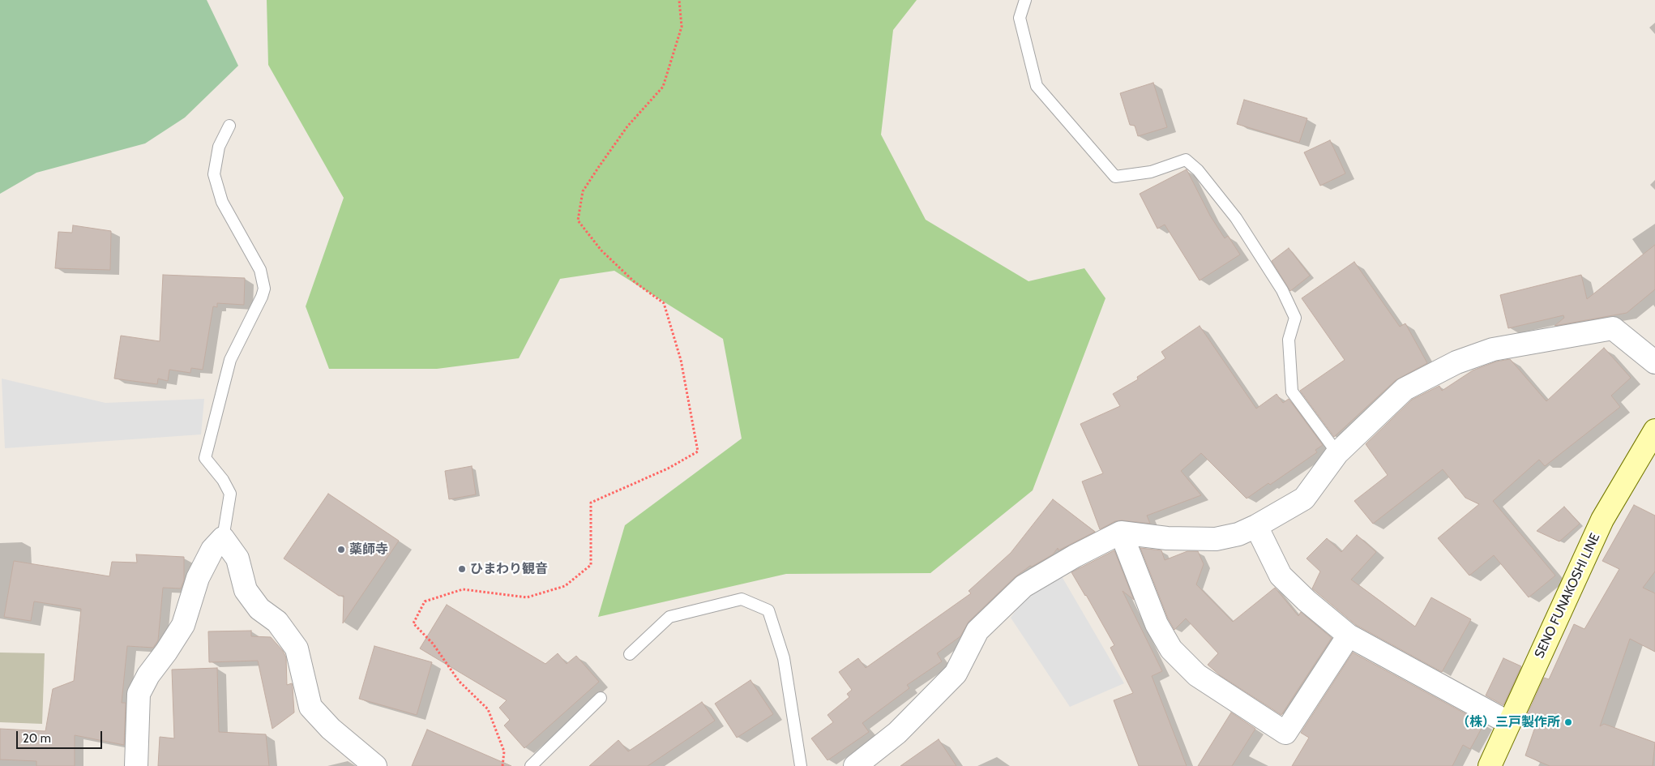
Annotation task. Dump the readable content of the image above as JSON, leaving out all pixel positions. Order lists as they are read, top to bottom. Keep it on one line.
{"streets":{"main road":["SENO FUNAKOSHI LINE"]},"places":["薬師寺","ひまわり観音","（株）三戸製作所"],"scale_bar":"20 m"}
